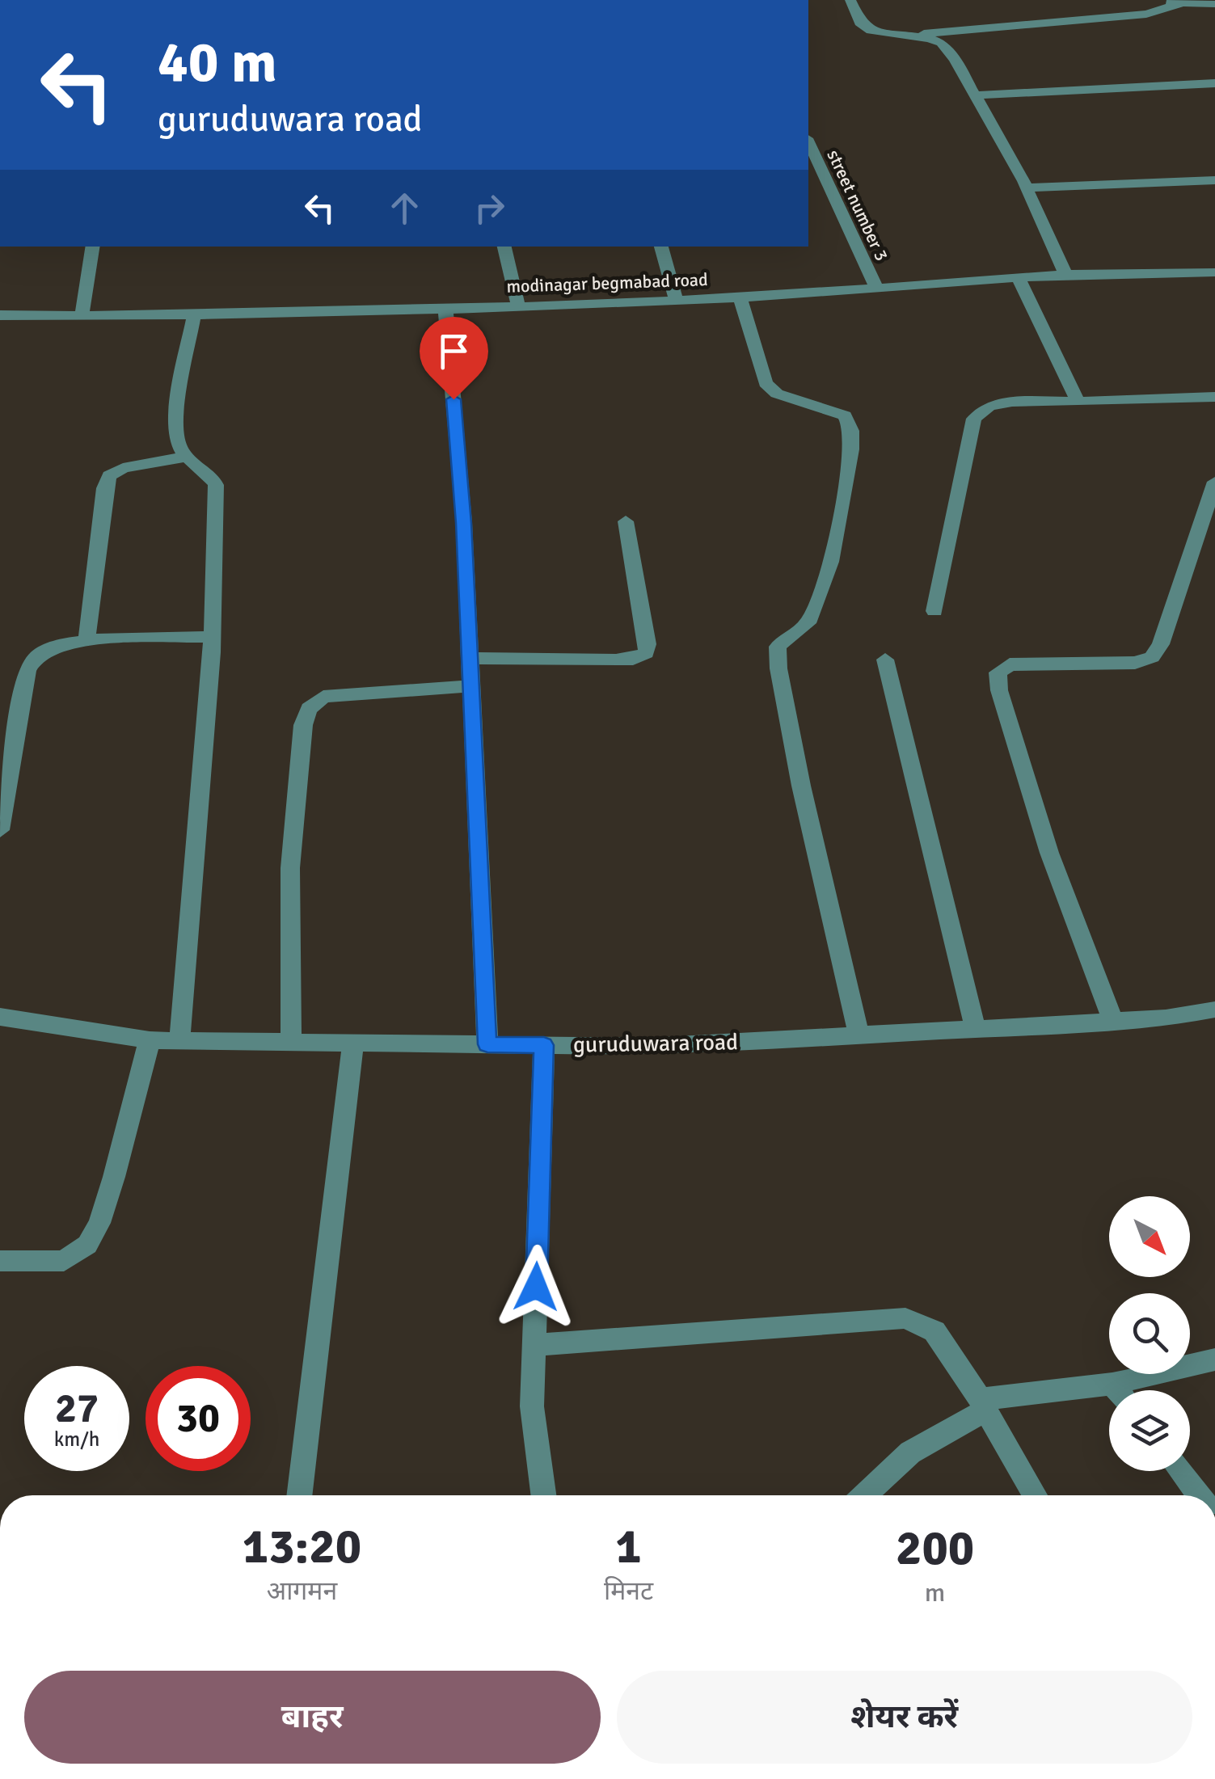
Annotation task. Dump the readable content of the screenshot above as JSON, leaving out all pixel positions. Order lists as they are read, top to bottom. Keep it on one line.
{"streets":{"street":["street number 3","modinagar begmabad road","guruduwara road"]},"crossings":[["street number 3","modinagar begmabad road"]],"north":"bottom right","page":{"turn":["40 m","guruduwara road"],"speed":"27 km/h","limit":"30","eta":["13:20","आगमन","1","मिनट","200","m"],"buttons":["बाहर","शेयर करें"]}}
